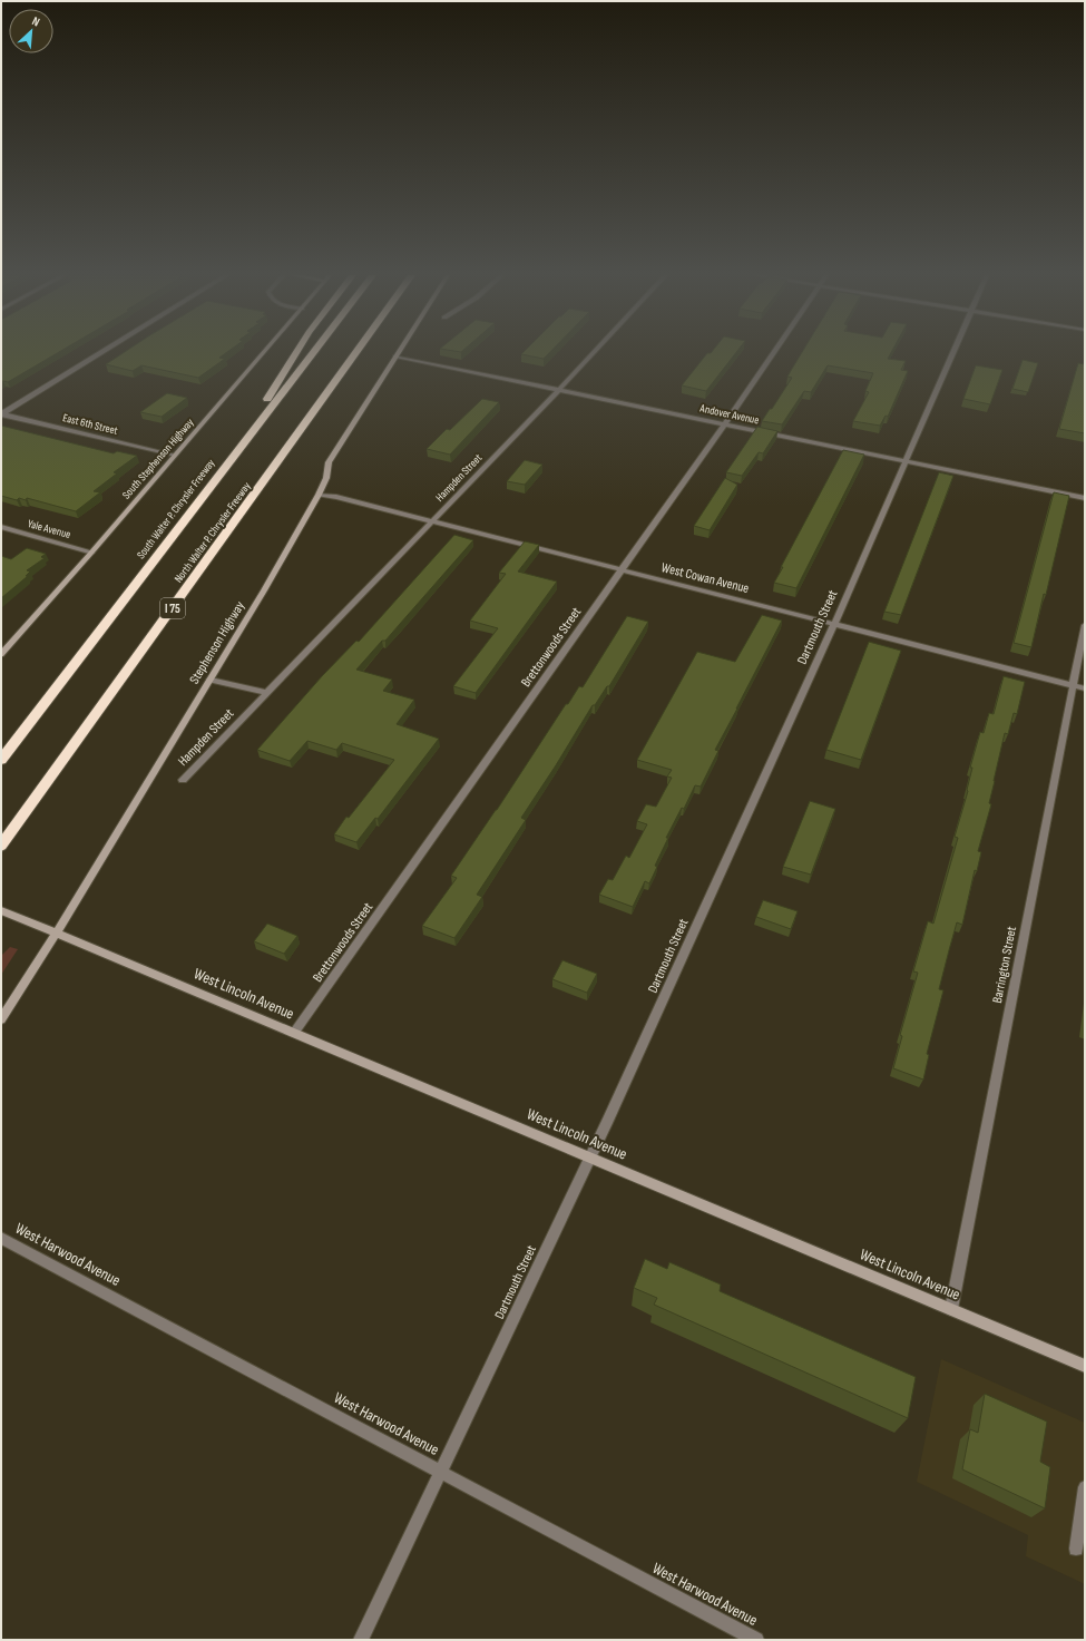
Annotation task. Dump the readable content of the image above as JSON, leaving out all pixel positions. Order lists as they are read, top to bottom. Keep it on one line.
{"streets":{"highway":["South Walter P. Chrysler Freeway","North Walter P. Chrysler Freeway","I 75"],"main road":["South Stephenson Highway","Stephenson Highway","West Lincoln Avenue"],"street":["Andover Avenue","East 6th Street","Hampden Street","Yale Avenue","West Cowan Avenue","Dartmouth Street","Brettonwoods Street","Barrington Street","West Harwood Avenue"]},"crossings":[["Andover Avenue","Hampden Street"],["Andover Avenue","Dartmouth Street"],["Andover Avenue","Stephenson Highway"],["Andover Avenue","Brettonwoods Street"],["East 6th Street","South Stephenson Highway"],["South Stephenson Highway","Yale Avenue"],["Hampden Street","West Cowan Avenue"],["West Cowan Avenue","Dartmouth Street"],["West Cowan Avenue","Stephenson Highway"],["West Cowan Avenue","Brettonwoods Street"],["West Cowan Avenue","Barrington Street"],["Dartmouth Street","West Lincoln Avenue"],["Dartmouth Street","West Harwood Avenue"],["Stephenson Highway","West Lincoln Avenue"],["Brettonwoods Street","West Lincoln Avenue"],["Barrington Street","West Lincoln Avenue"]],"north":"top right"}
